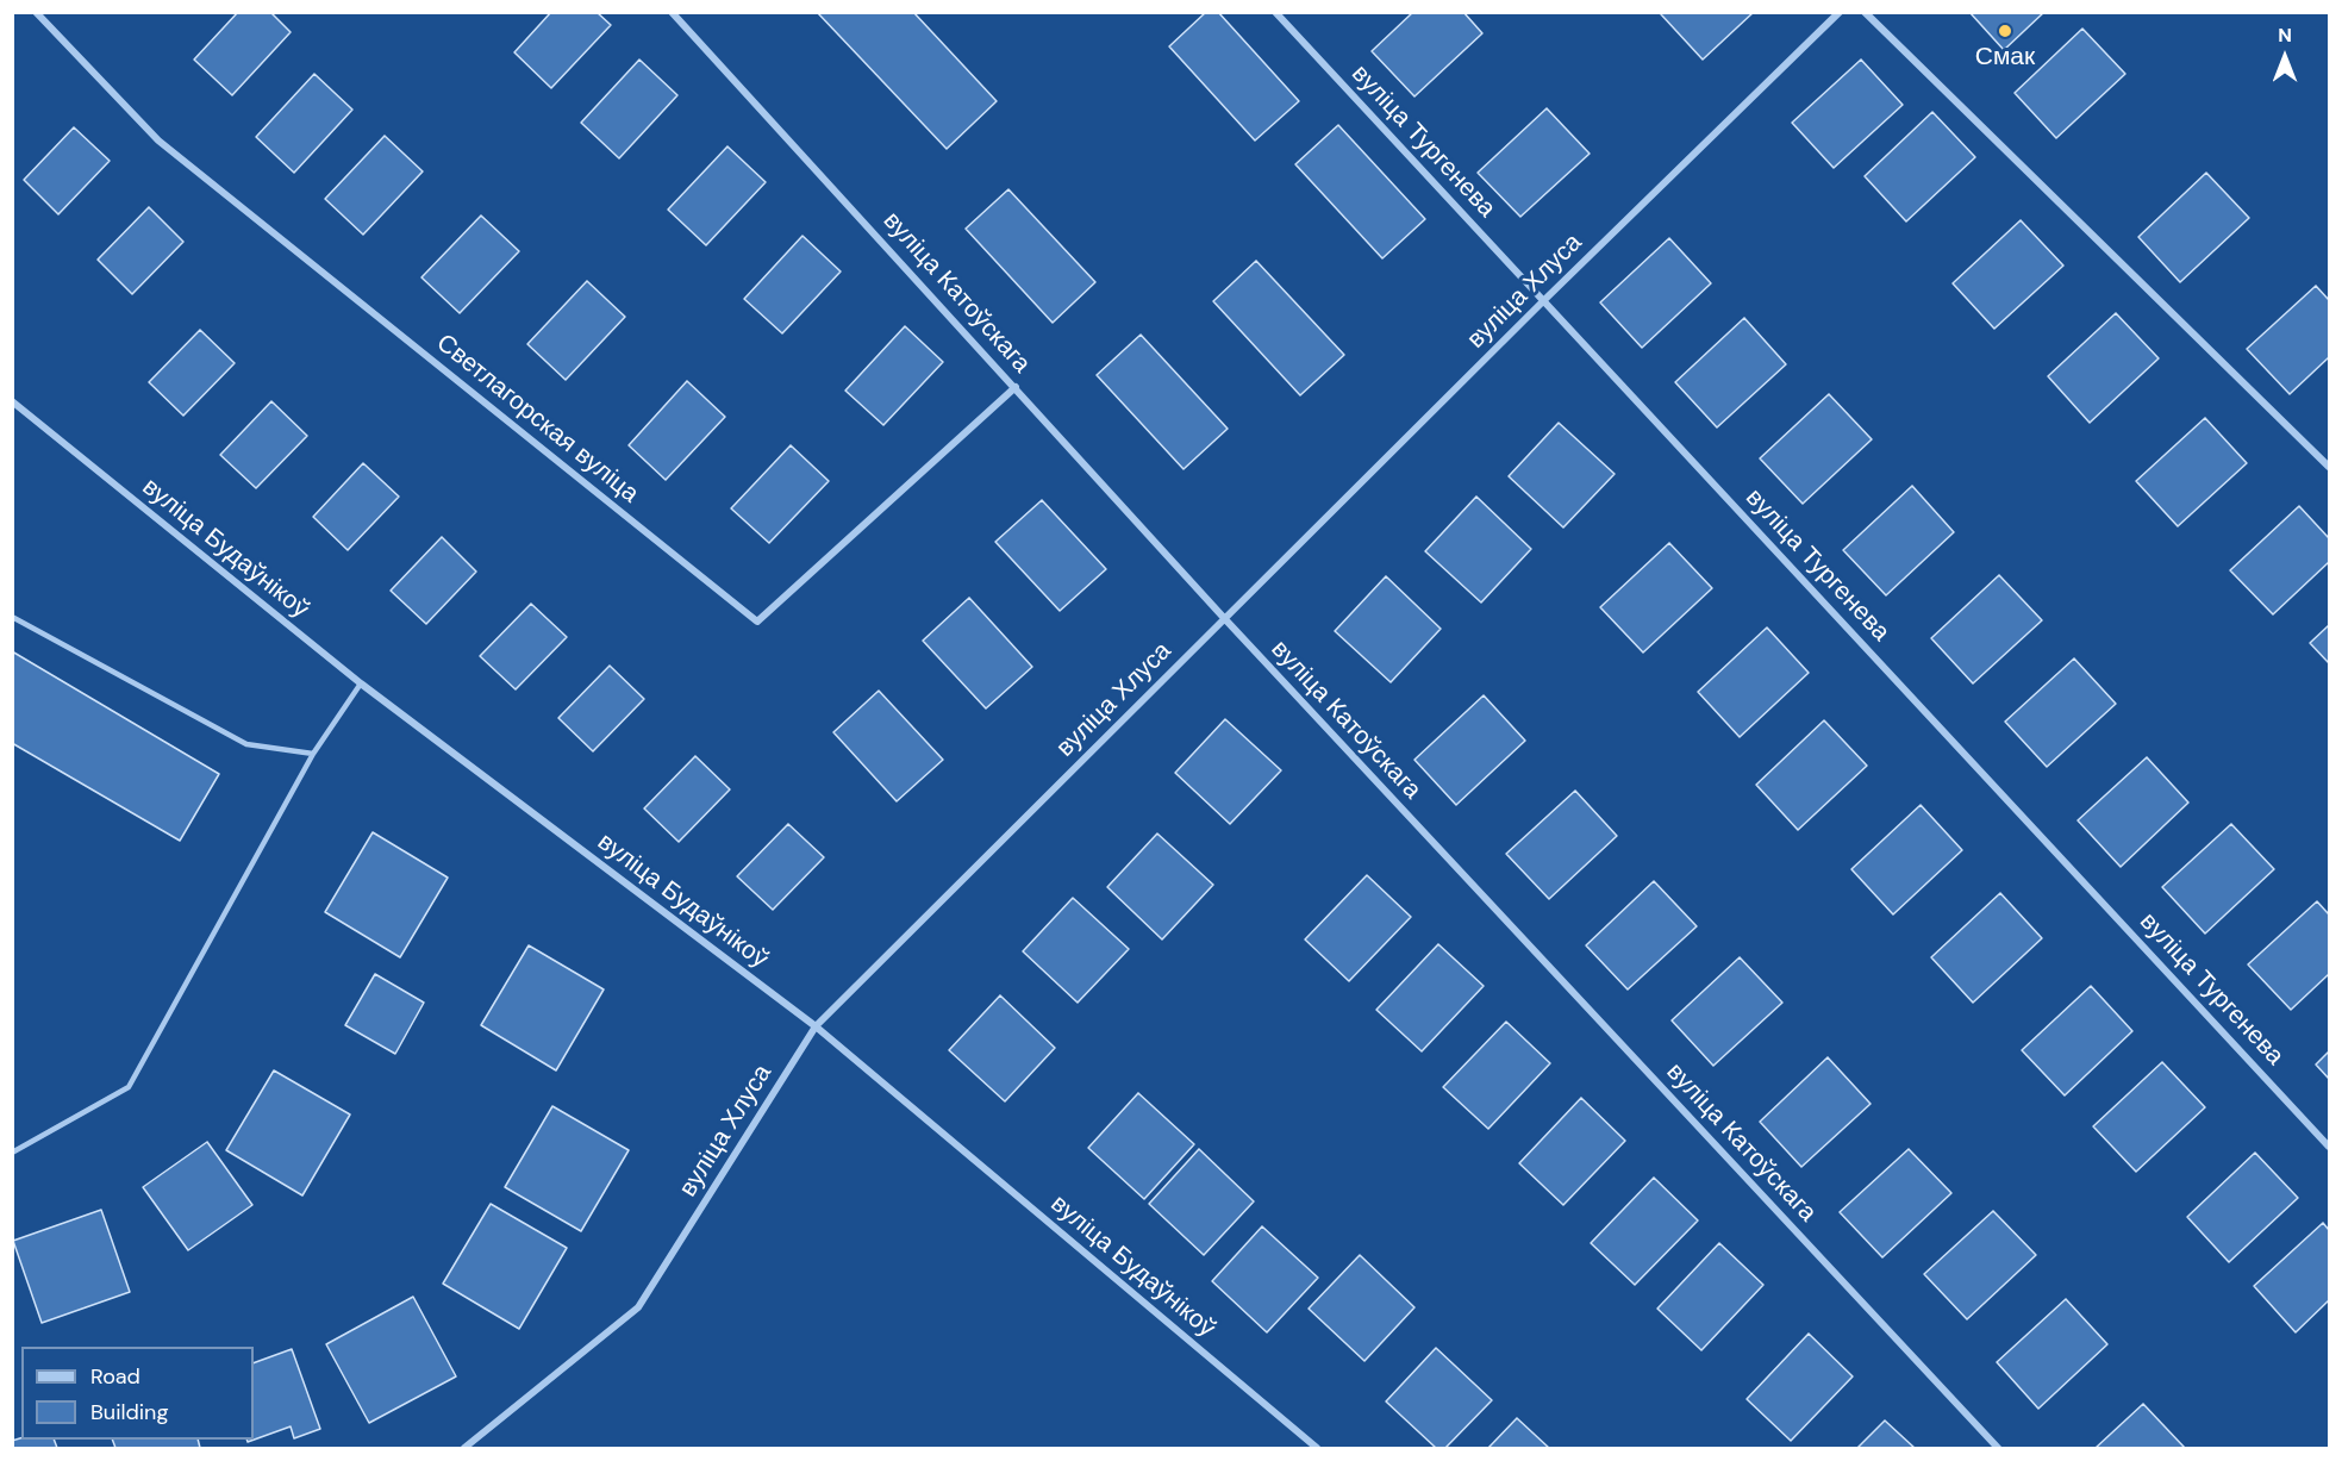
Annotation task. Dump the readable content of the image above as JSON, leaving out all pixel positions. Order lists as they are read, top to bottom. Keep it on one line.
{"streets":{"street":["вуліца Тургенева","вуліца Хлуса","вуліца Катоўскага","Светлагорская вуліца","вуліца Будаўнікоў"]},"crossings":[["вуліца Тургенева","вуліца Хлуса"],["вуліца Хлуса","вуліца Катоўскага"],["вуліца Хлуса","вуліца Будаўнікоў"],["вуліца Катоўскага","Светлагорская вуліца"]],"places":["Смак"],"legend":["Road","Building"],"north":"top"}
